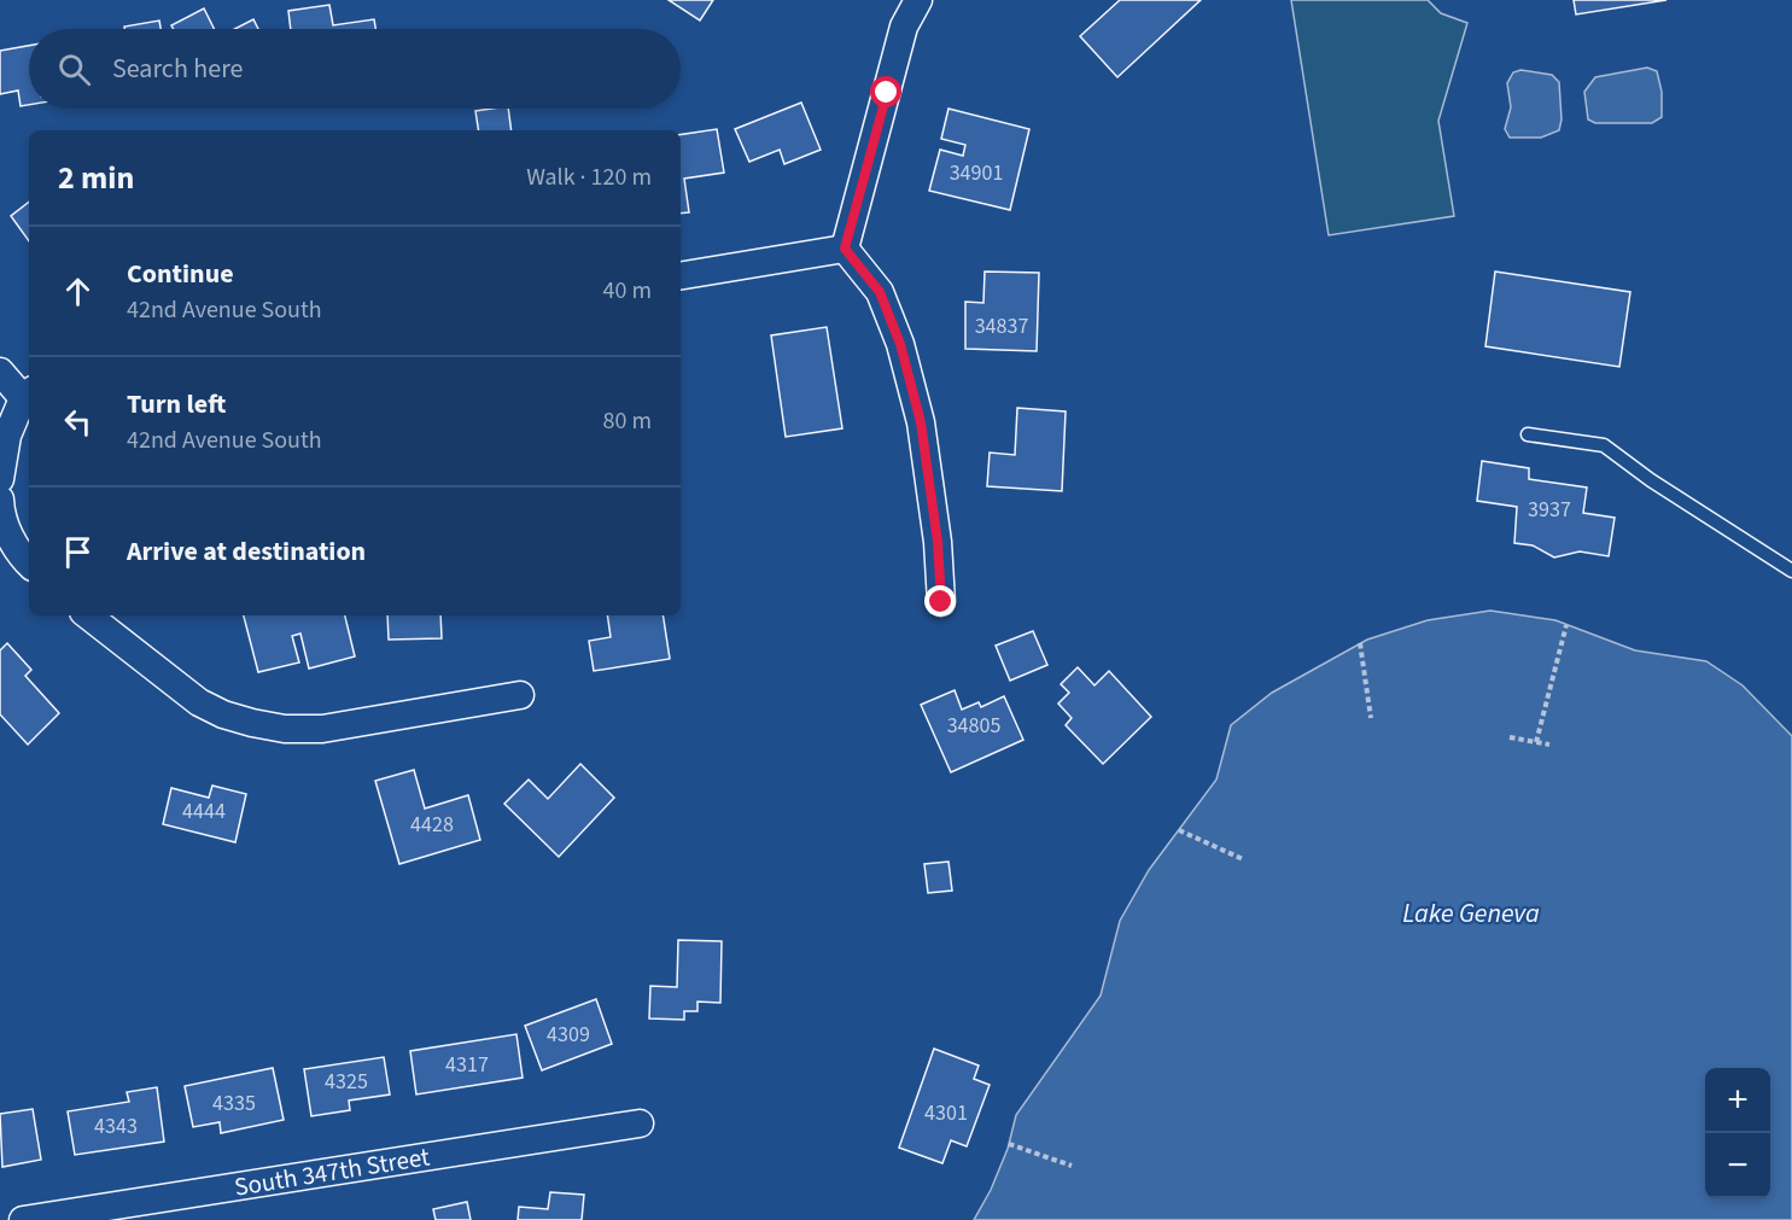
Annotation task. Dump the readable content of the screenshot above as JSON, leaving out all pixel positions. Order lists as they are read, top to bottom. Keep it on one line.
{"streets":{"street":["South 347th Street"]},"water":["Lake Geneva"],"house_numbers":["34901","34837","3937","34805","4444","4428","4309","4317","4325","4335","4301","4343"],"page":{"search":"Search here","heading":["2 min","Walk · 120 m"],"list":[["Continue","42nd Avenue South","40 m"],["Turn left","42nd Avenue South","80 m"],"Arrive at destination"],"map_buttons":["+","−"]}}
